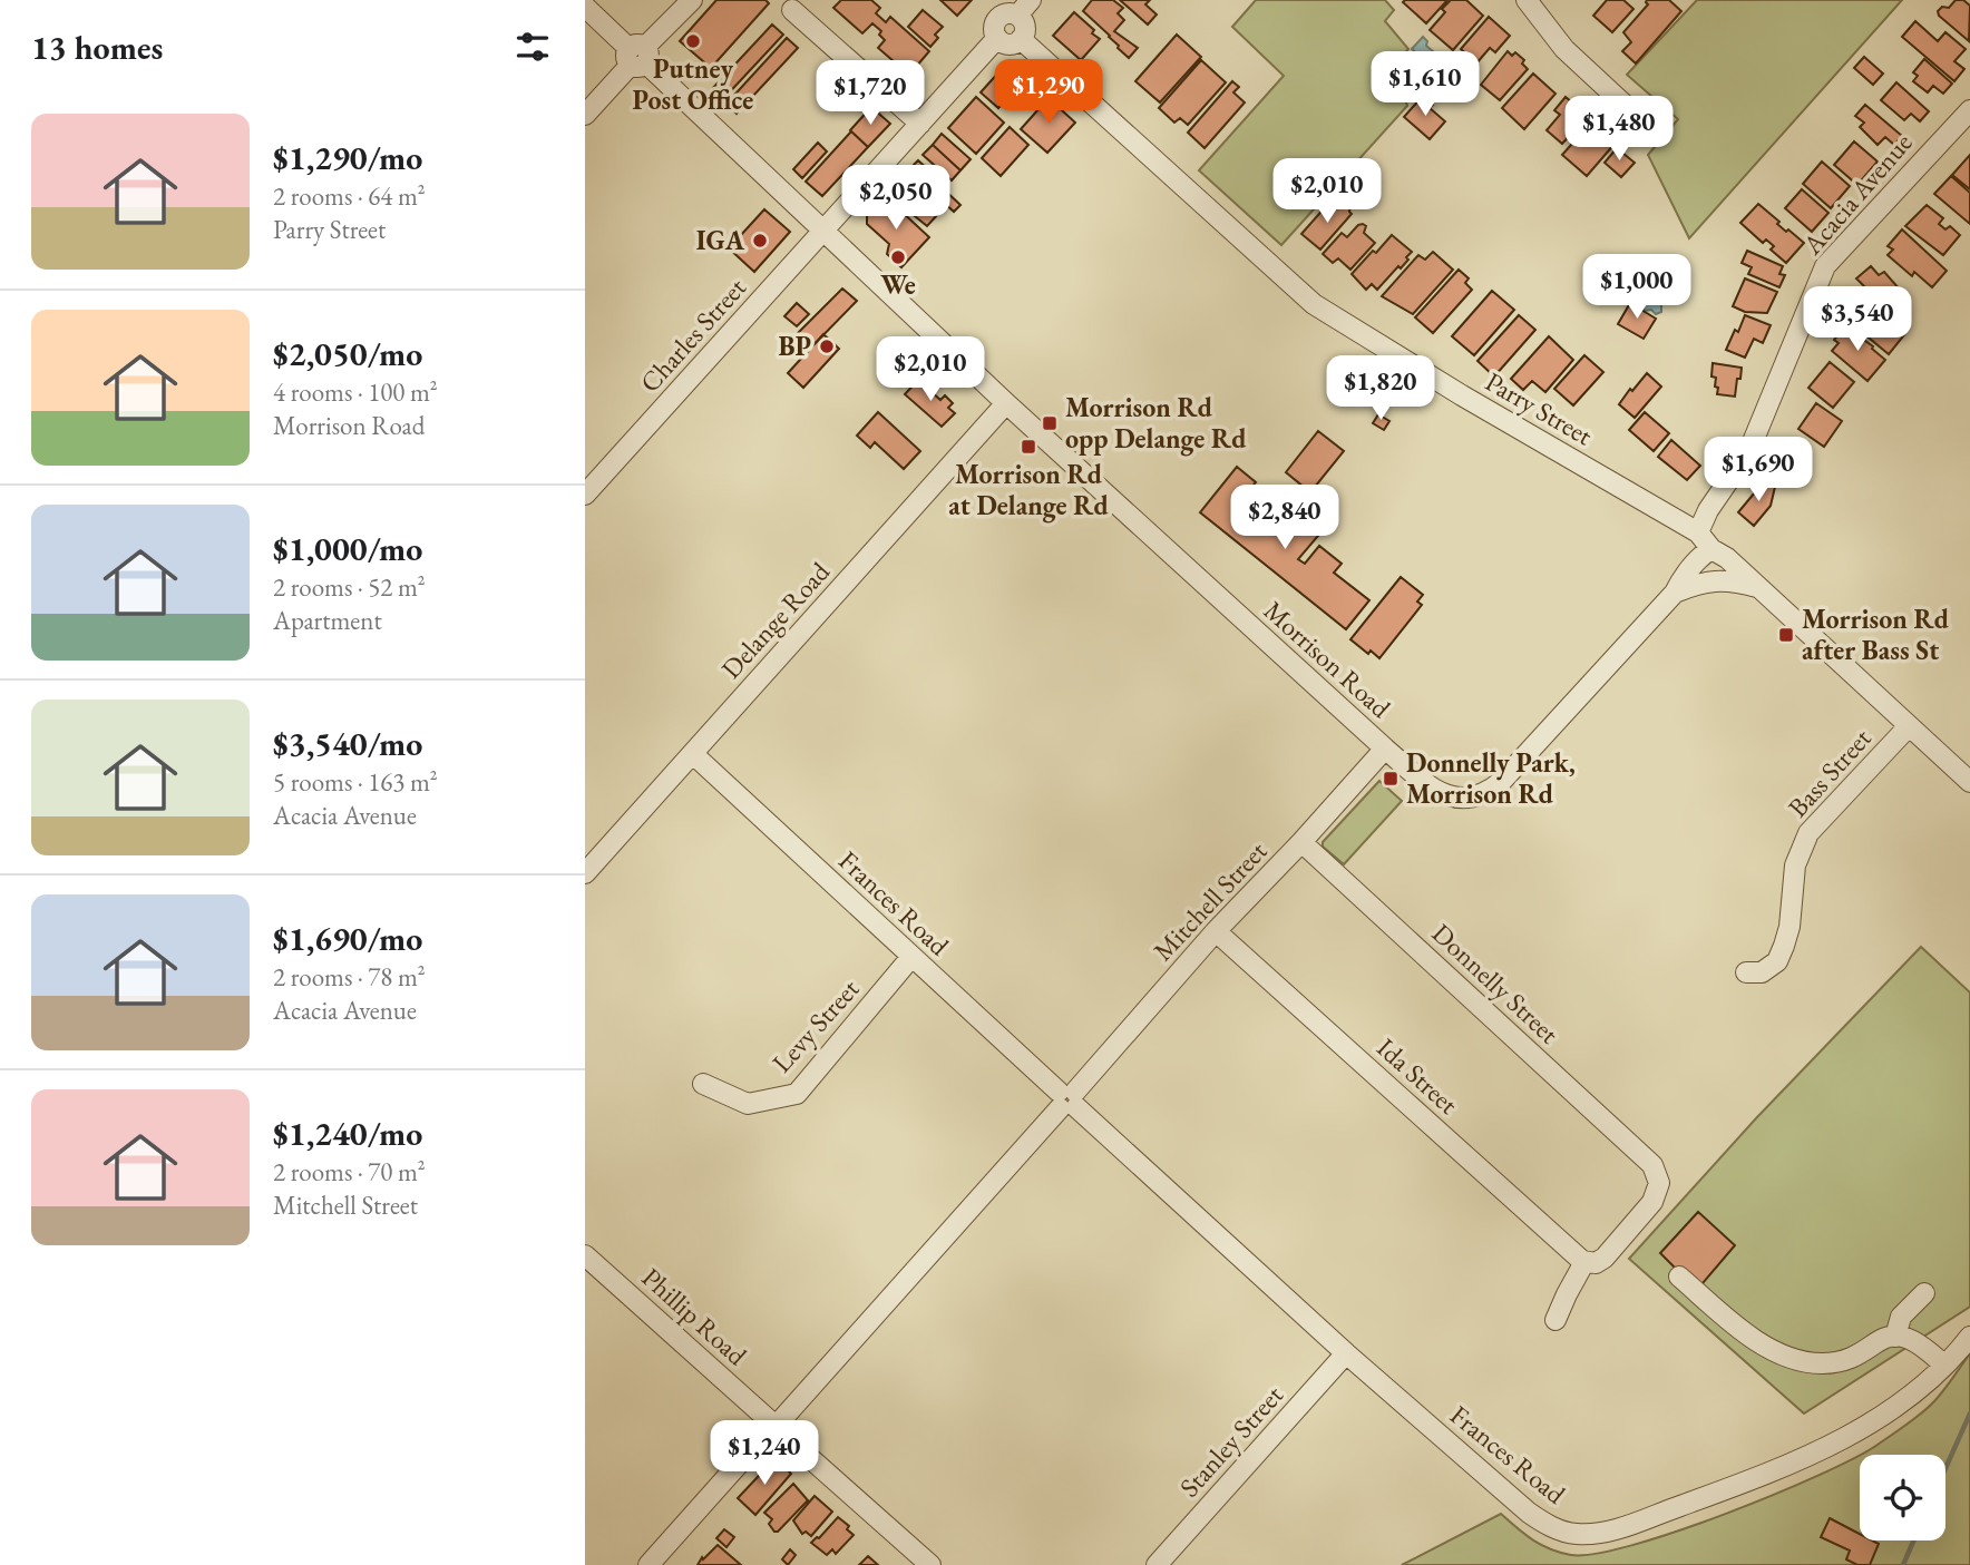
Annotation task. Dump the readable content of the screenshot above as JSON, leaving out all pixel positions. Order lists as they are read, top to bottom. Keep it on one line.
{"streets":{"street":["Acacia Avenue","Charles Street","Parry Street","Delange Road","Morrison Road","Bass Street","Mitchell Street","Frances Road","Donnelly Street","Levy Street","Ida Street","Phillip Road","Stanley Street"]},"crossings":[["Acacia Avenue","Parry Street"],["Charles Street","Parry Street"],["Charles Street","Morrison Road"],["Parry Street","Morrison Road"],["Delange Road","Morrison Road"],["Delange Road","Frances Road"],["Morrison Road","Mitchell Street"],["Mitchell Street","Frances Road"],["Mitchell Street","Donnelly Street"],["Mitchell Street","Ida Street"],["Mitchell Street","Phillip Road"],["Frances Road","Levy Street"],["Frances Road","Stanley Street"],["Donnelly Street","Ida Street"]],"places":{"other":["Putney Post Office","IGA","We","BP"],"transit":["Morrison Rd opp Delange Rd","Morrison Rd at Delange Rd","Morrison Rd after Bass St","Donnelly Park, Morrison Rd"]},"page":{"heading":"13 homes","price":["$1,610","$1,290","$1,720","$1,480","$2,010","$2,050","$1,000","$3,540","$2,010","$1,820","$1,690","$2,840","$1,240"],"list":[{"name":"$1,290/mo","note":"2 rooms · 64 m² · Parry Street"},{"name":"$2,050/mo","note":"4 rooms · 100 m² · Morrison Road"},{"name":"$1,000/mo","note":"2 rooms · 52 m² · Apartment"},{"name":"$3,540/mo","note":"5 rooms · 163 m² · Acacia Avenue"},{"name":"$1,690/mo","note":"2 rooms · 78 m² · Acacia Avenue"},{"name":"$1,240/mo","note":"2 rooms · 70 m² · Mitchell Street"}]}}
